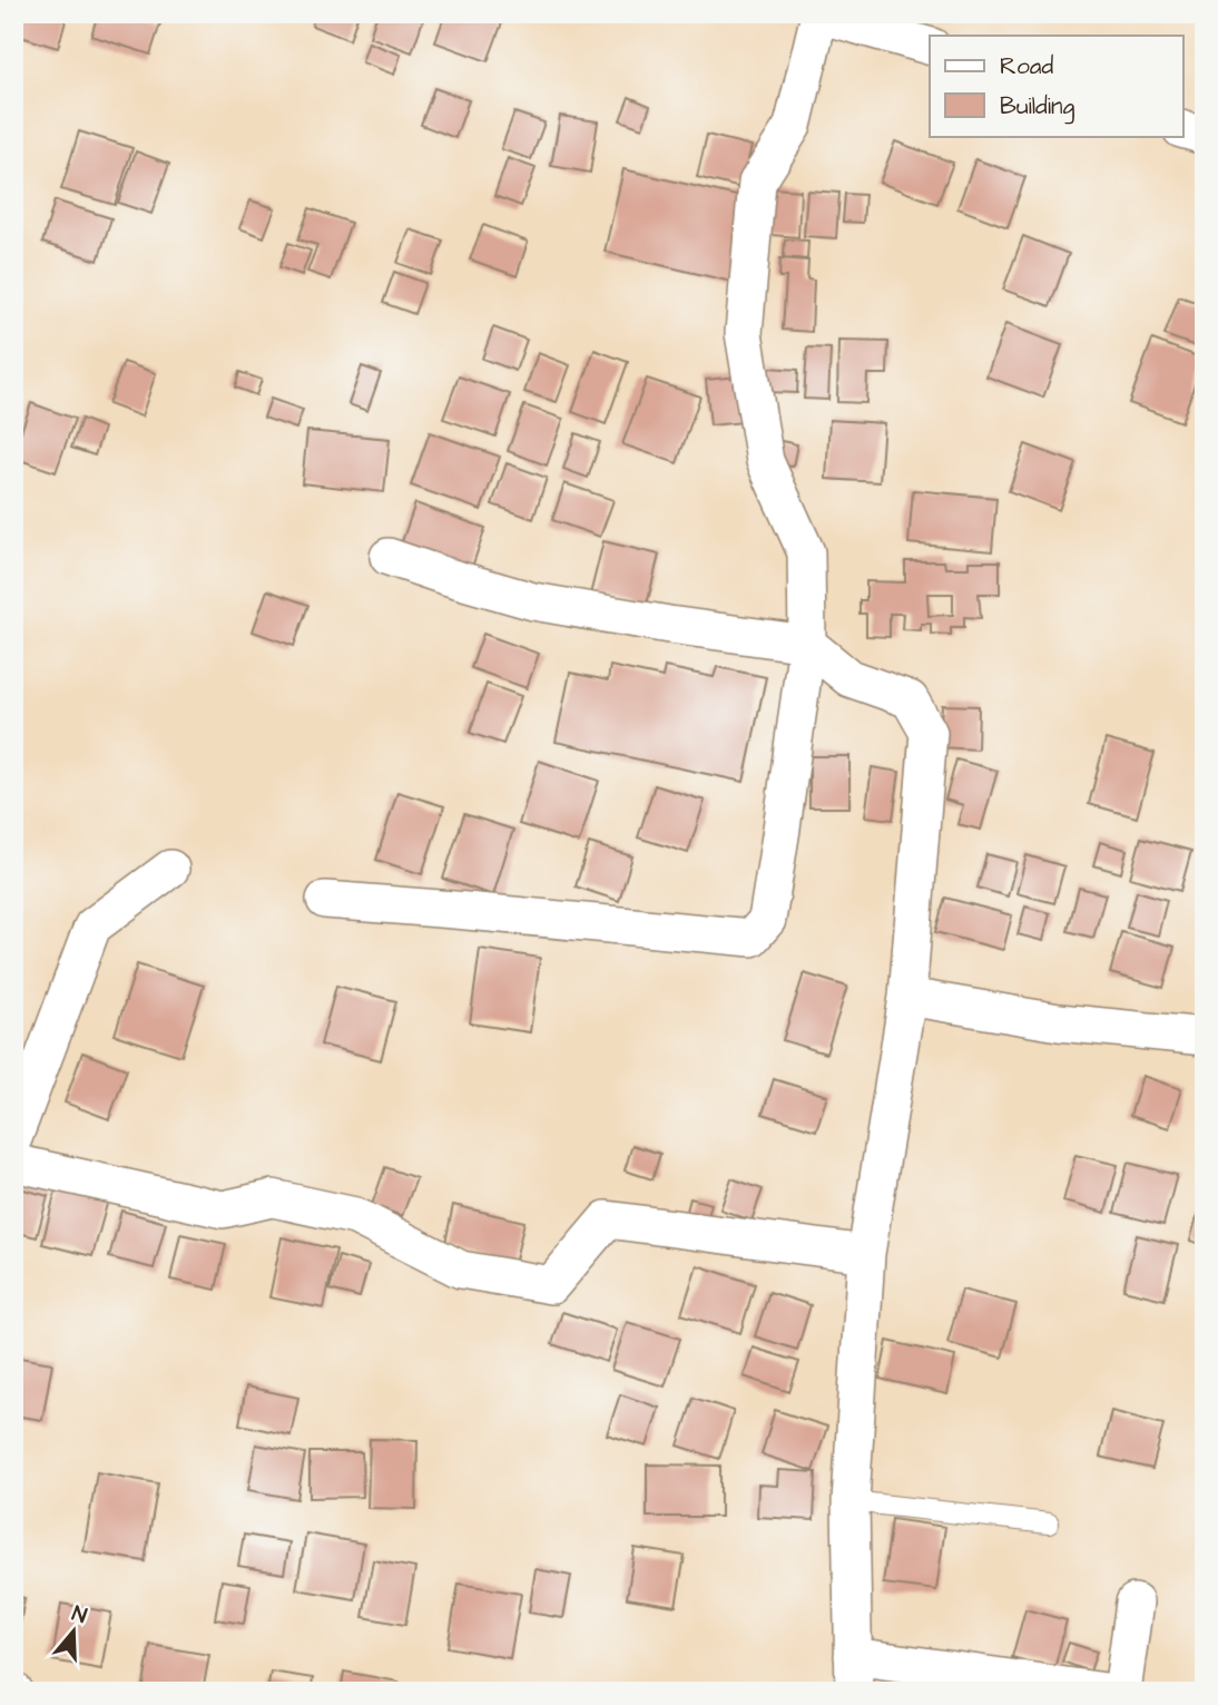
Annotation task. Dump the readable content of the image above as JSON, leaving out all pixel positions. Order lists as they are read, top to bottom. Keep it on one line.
{"legend":["Road","Building"],"north":"top"}
